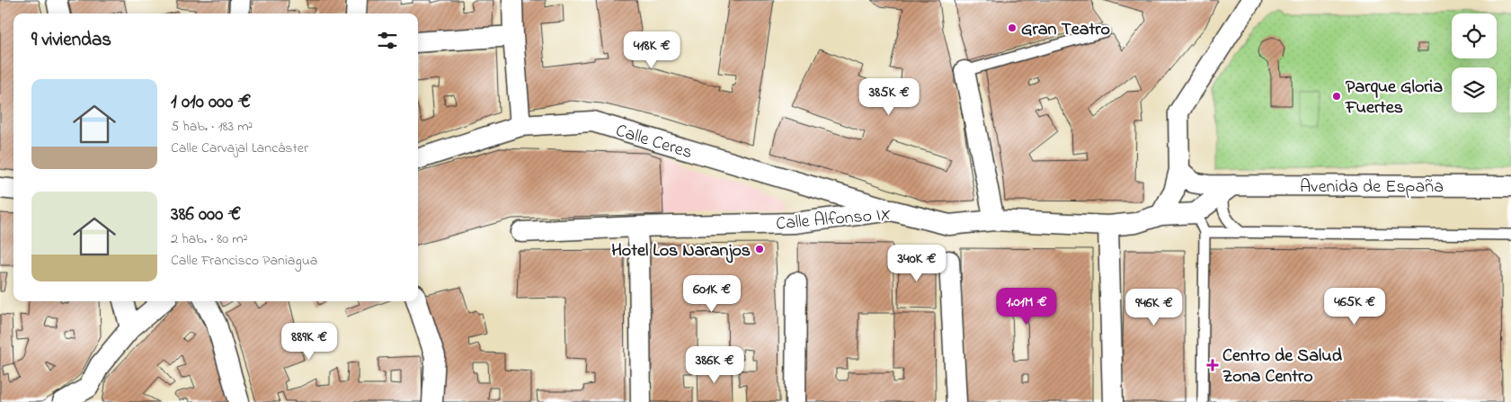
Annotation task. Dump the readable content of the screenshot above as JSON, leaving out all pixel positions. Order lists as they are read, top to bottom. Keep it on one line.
{"streets":{"street":["Calle Ceres","Avenida de España","Calle Alfonso IX"]},"crossings":[["Calle Ceres","Calle Alfonso IX"]],"places":{"other":["Gran Teatro","Parque Gloria Fuertes","Hotel Los Naranjos"],"health":["Centro de Salud Zona Centro"]},"page":{"heading":"9 viviendas","price":["418K €","385K €","340K €","601K €","1.01M €","465K €","946K €","889K €","386K €"],"list":[{"name":"1 010 000 €","note":"5 hab. · 183 m² · Calle Carvajal Lancáster"},{"name":"386 000 €","note":"2 hab. · 80 m² · Calle Francisco Paniagua"}]}}
